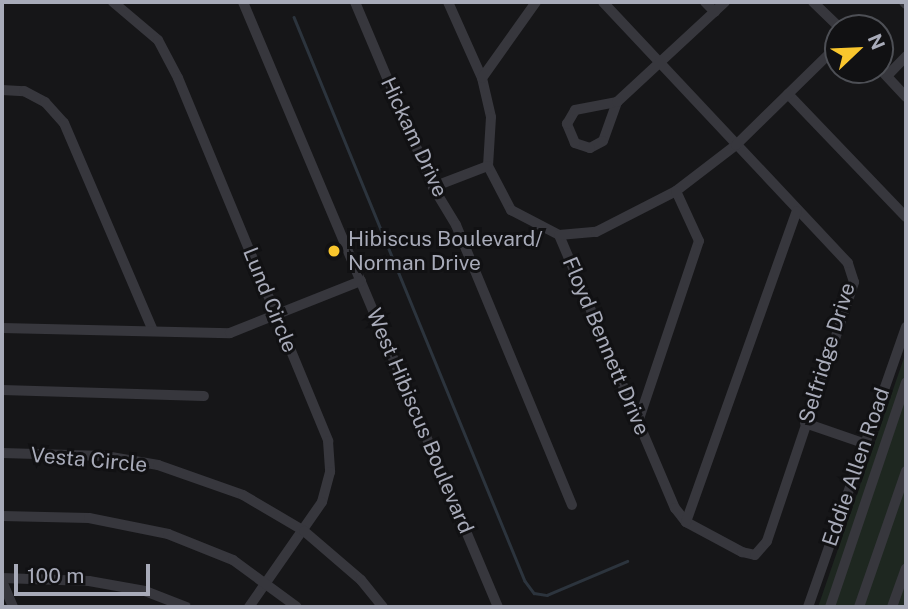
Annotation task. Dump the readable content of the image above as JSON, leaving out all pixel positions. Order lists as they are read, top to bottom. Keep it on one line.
{"streets":{"street":["Hickam Drive","Lund Circle","Floyd Bennett Drive","Selfridge Drive","West Hibiscus Boulevard","Vesta Circle","Eddie Allen Road"]},"crossings":[["Lund Circle","Vesta Circle"],["Floyd Bennett Drive","Selfridge Drive"]],"places":["Hibiscus Boulevard/ Norman Drive"],"scale_bar":"100 m","north":"top right"}
